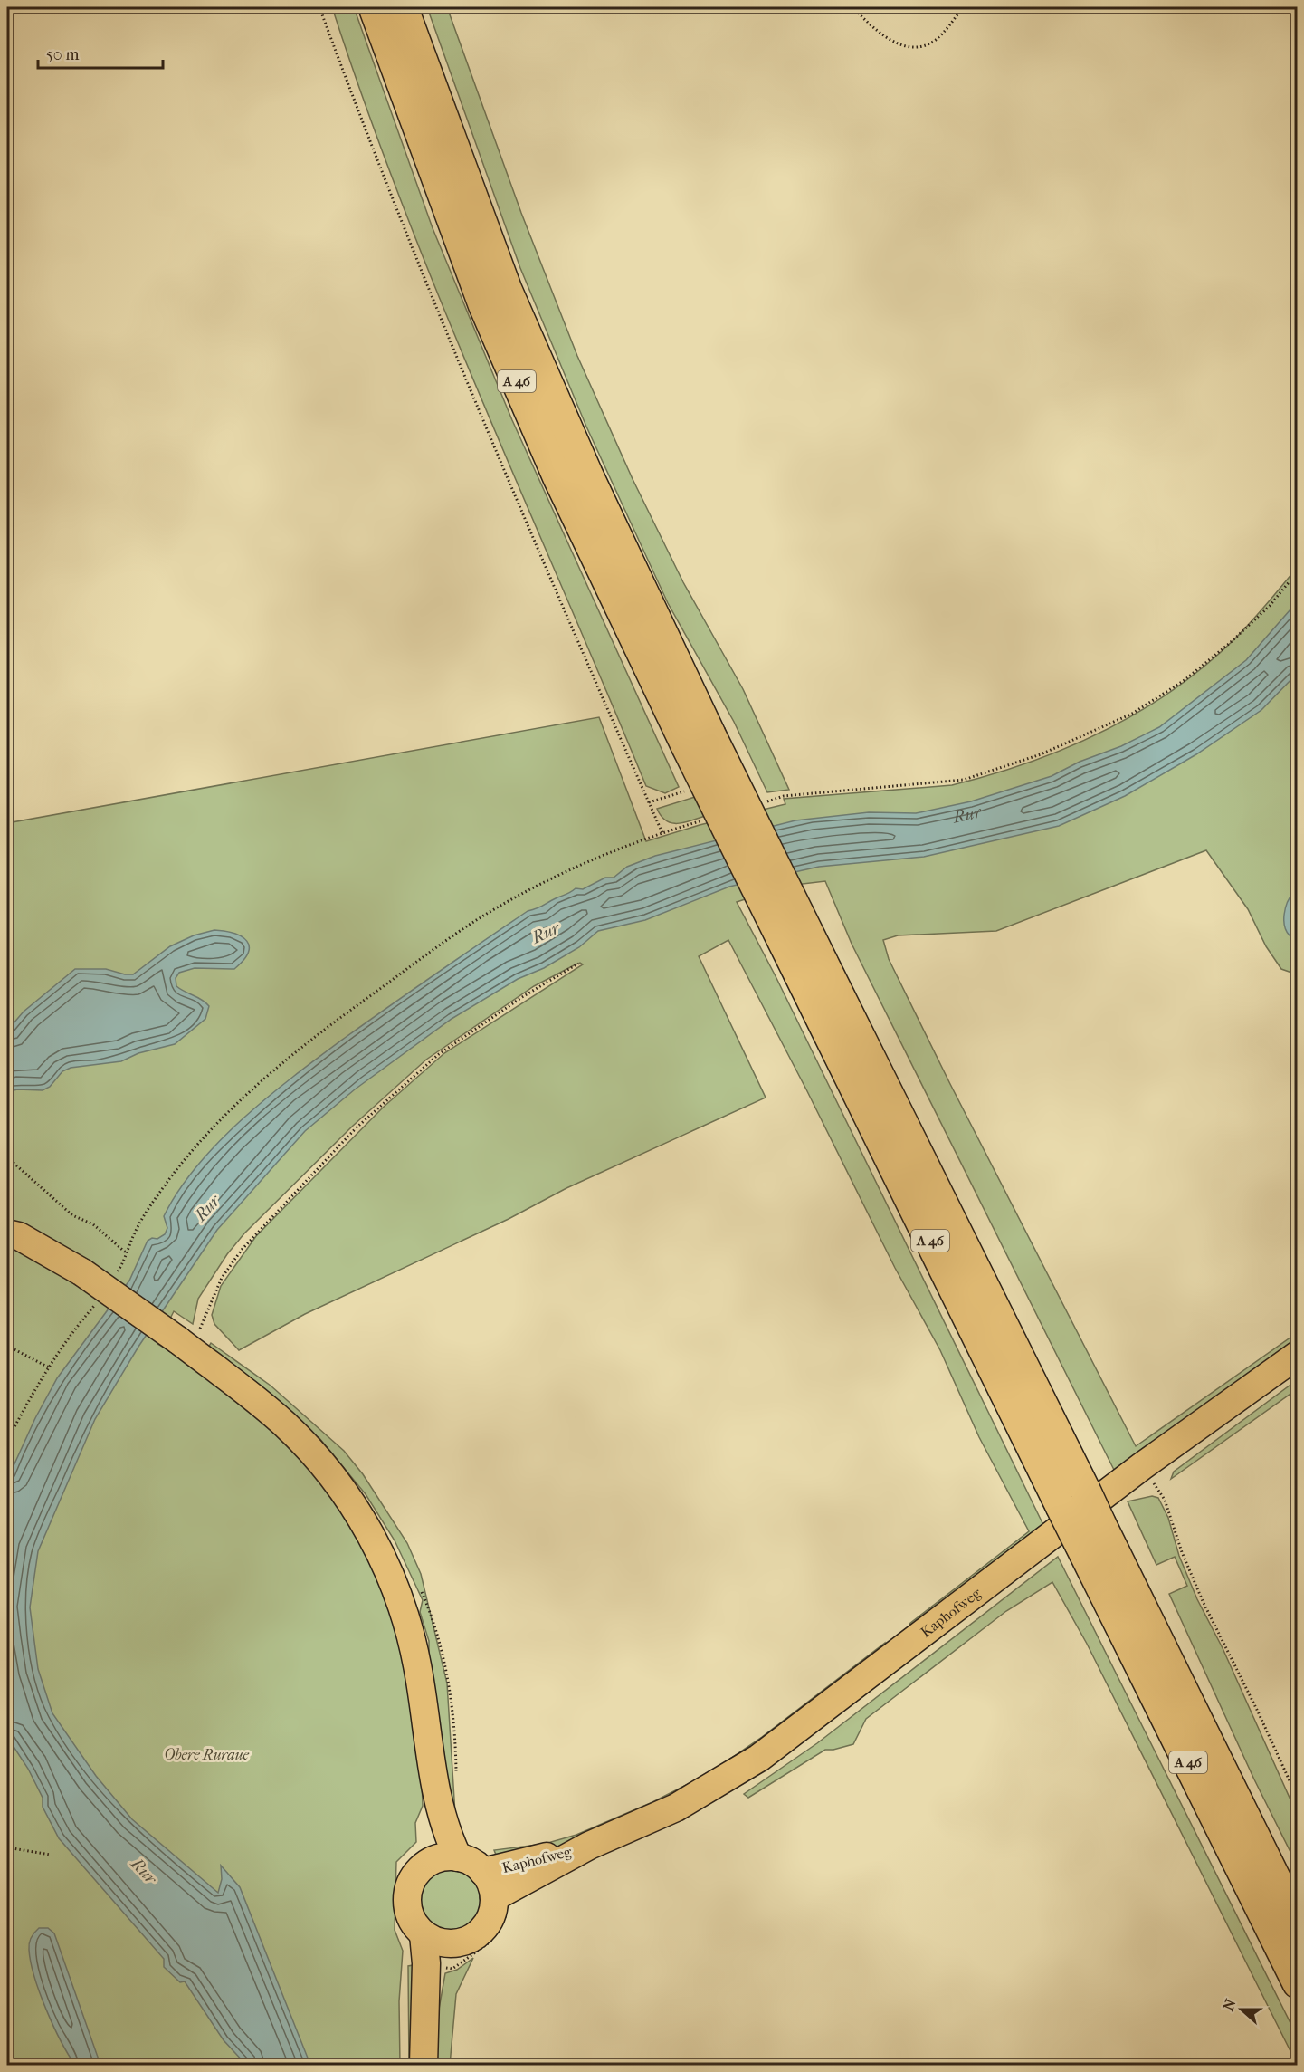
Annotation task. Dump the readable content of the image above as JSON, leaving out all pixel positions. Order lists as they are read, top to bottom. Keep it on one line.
{"streets":{"highway":["A 46"],"main road":["Kaphofweg"]},"water":["Rur"],"parks":["Obere Ruraue"],"scale_bar":"50 m","north":"left"}
